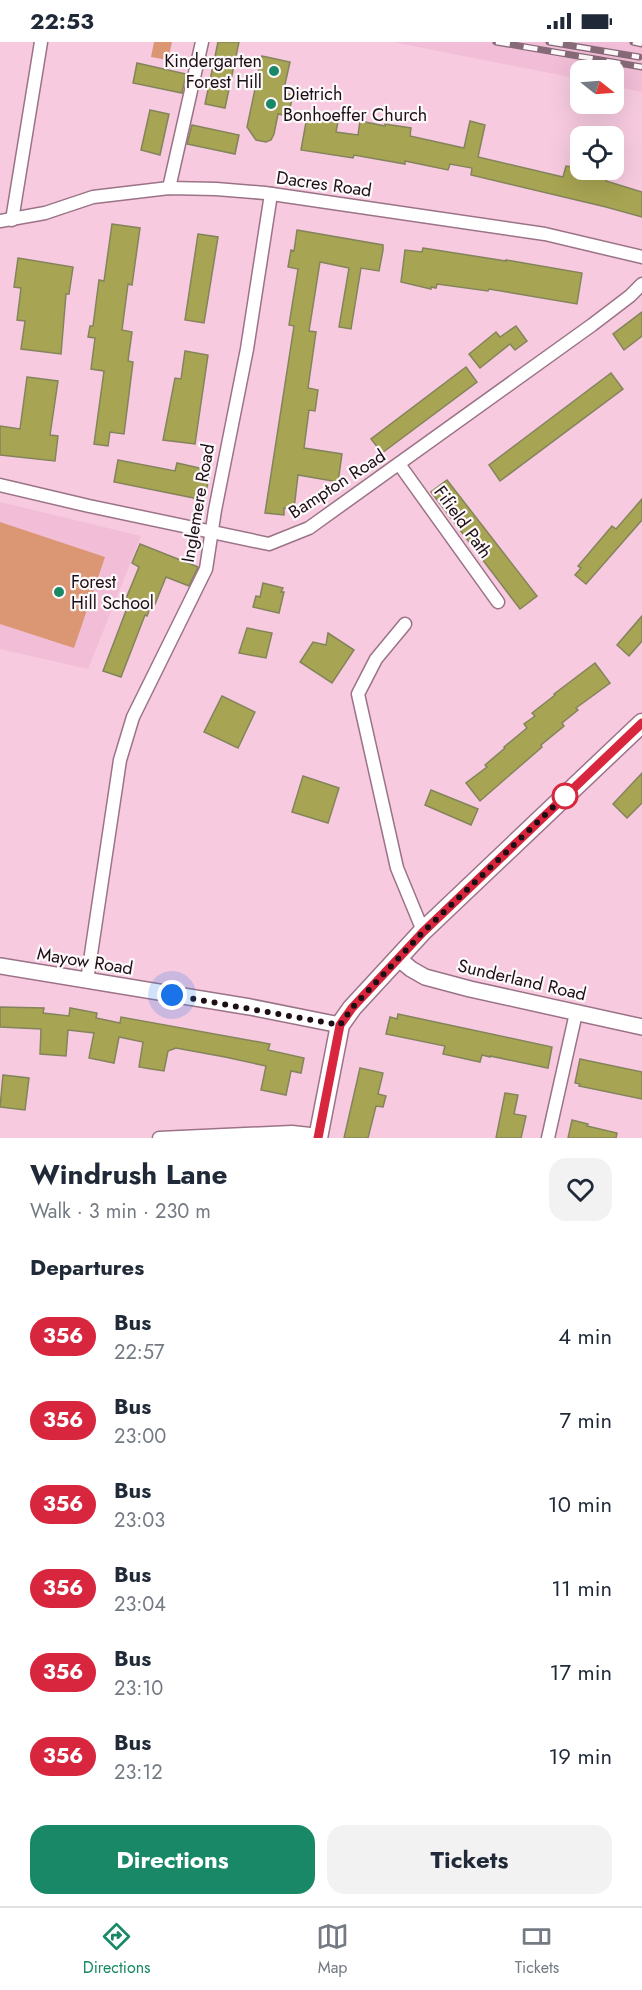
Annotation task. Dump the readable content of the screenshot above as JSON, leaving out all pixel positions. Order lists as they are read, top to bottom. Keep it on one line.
{"streets":{"street":["Dacres Road","Bampton Road","Inglemere Road","Fifield Path","Mayow Road","Sunderland Road"]},"crossings":[["Dacres Road","Inglemere Road"],["Bampton Road","Inglemere Road"],["Bampton Road","Fifield Path"],["Inglemere Road","Mayow Road"]],"places":["Kindergarten Forest Hill","Dietrich Bonhoeffer Church","Forest Hill School"],"lines":["bus line 356"],"north":"right","page":{"status":"22:53","heading":[["Windrush Lane","Walk · 3 min · 230 m"],"Departures"],"list":[{"mark":"356","name":"Bus","note":"22:57","value":"4 min"},{"mark":"356","name":"Bus","note":"23:00","value":"7 min"},{"mark":"356","name":"Bus","note":"23:03","value":"10 min"},{"mark":"356","name":"Bus","note":"23:04","value":"11 min"},{"mark":"356","name":"Bus","note":"23:10","value":"17 min"},{"mark":"356","name":"Bus","note":"23:12","value":"19 min"}],"buttons":["Directions","Tickets"],"tabs":["Directions","Map","Tickets"]}}
